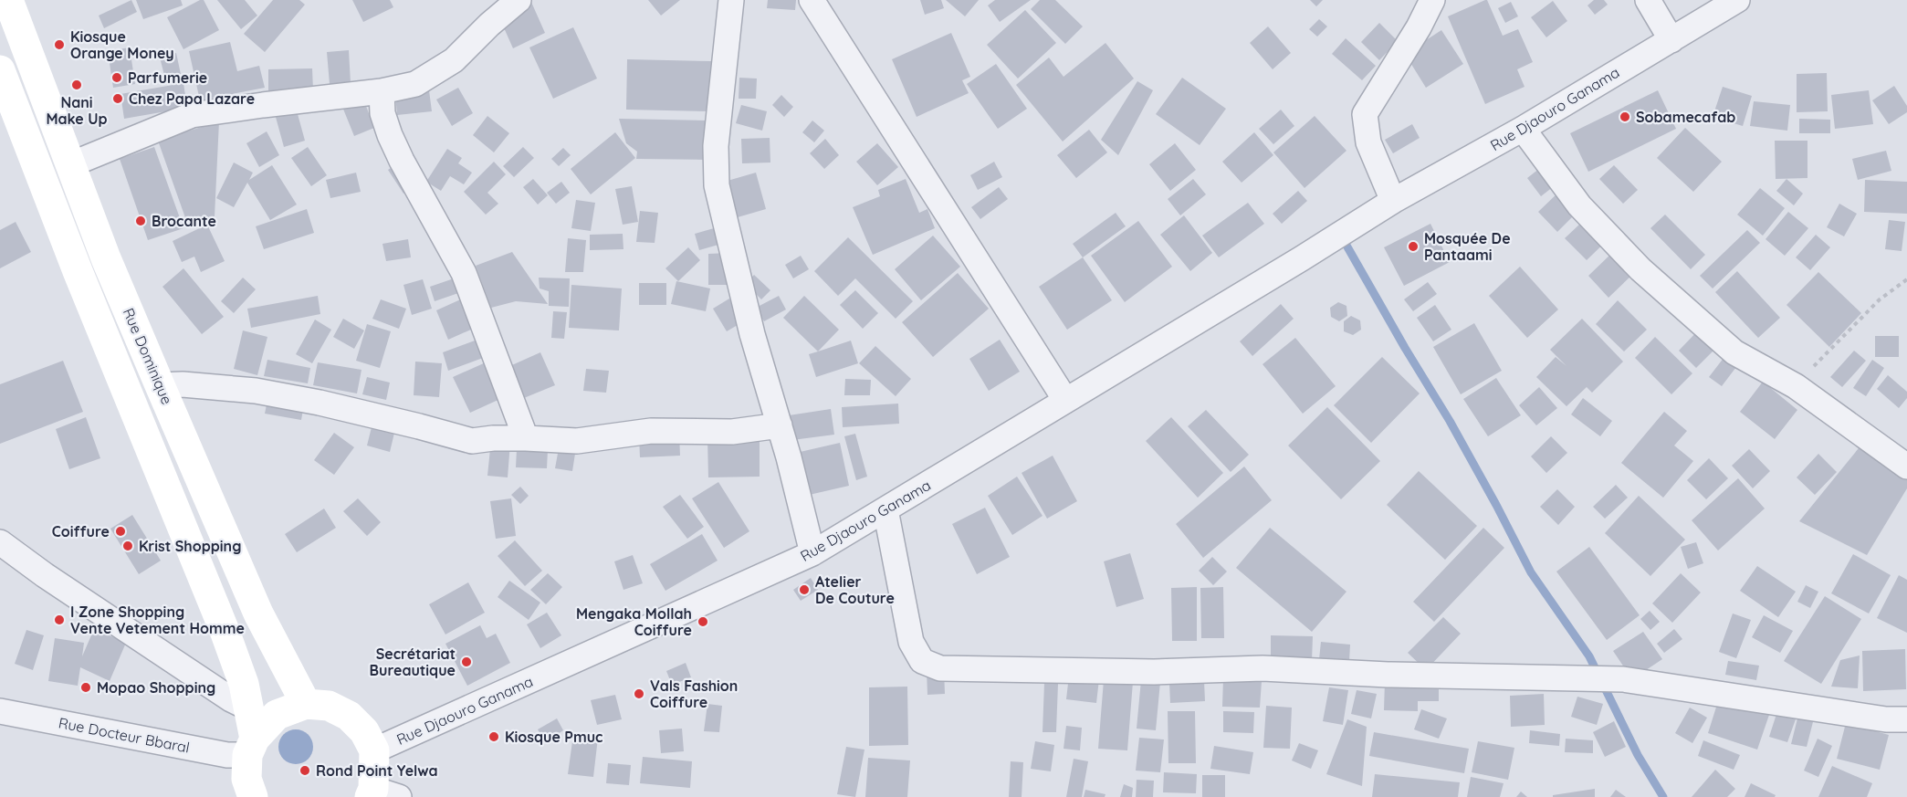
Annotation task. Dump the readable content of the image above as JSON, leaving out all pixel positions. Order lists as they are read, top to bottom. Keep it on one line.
{"streets":{"main road":["Rue Dominique"],"street":["Rue Djaouro Ganama","Rue Docteur Bbaral"]},"places":["Kiosque Orange Money","Parfumerie","Nani Make Up","Chez Papa Lazare","Sobamecafab","Brocante","Mosquée De Pantaami","Coiffure","Krist Shopping","Atelier De Couture","I Zone Shopping Vente Vetement Homme","Mengaka Mollah Coiffure","Secrétariat Bureautique","Mopao Shopping","Vals Fashion Coiffure","Kiosque Pmuc","Rond Point Yelwa"]}
